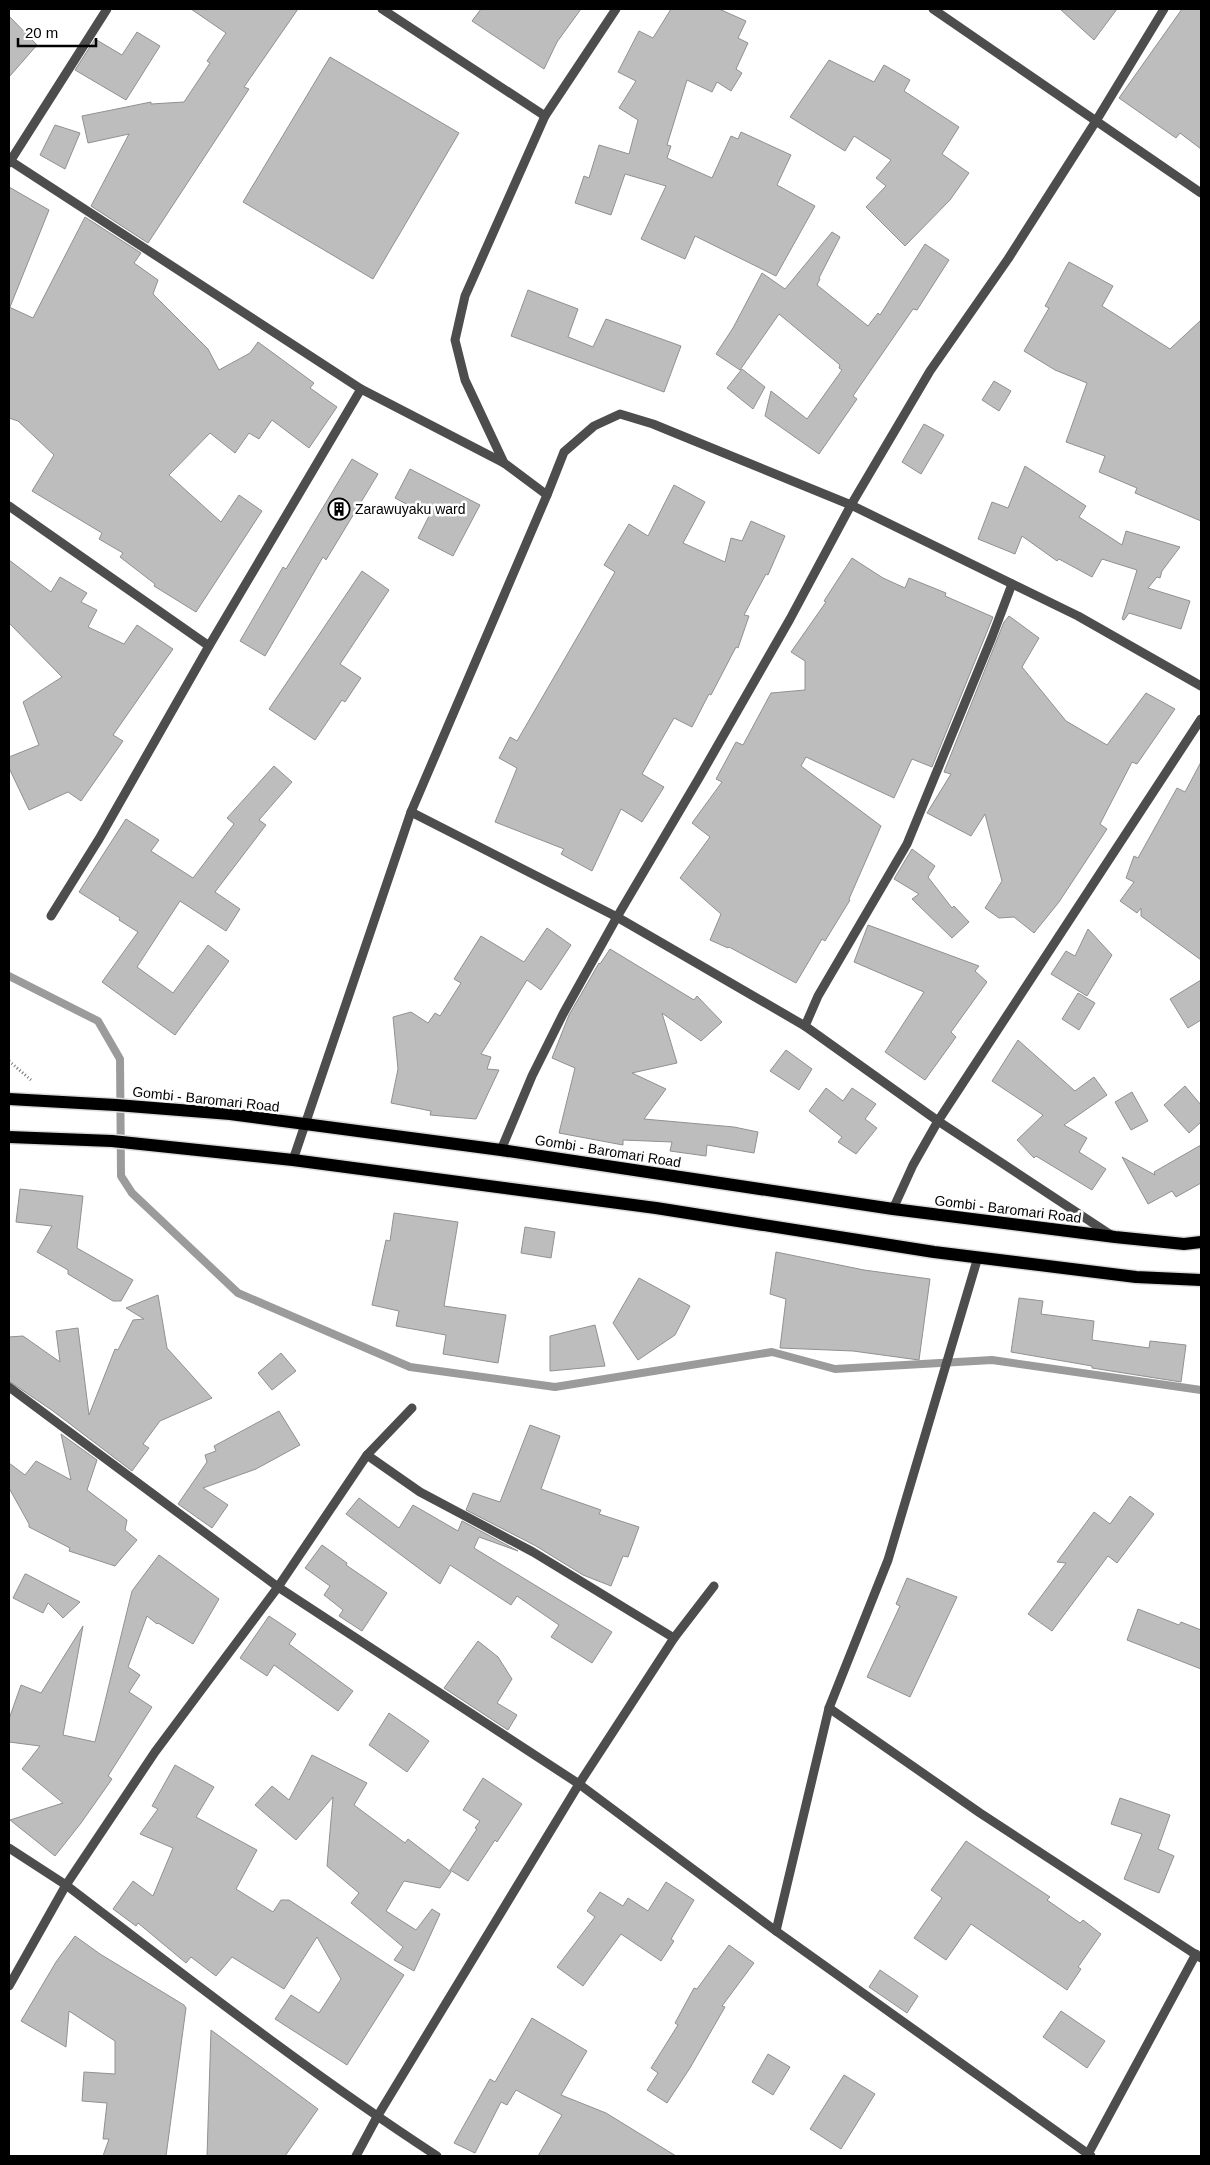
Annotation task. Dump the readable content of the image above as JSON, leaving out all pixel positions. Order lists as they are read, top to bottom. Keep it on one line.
{"streets":{"main road":["Gombi - Baromari Road"]},"places":{"building":["Zarawuyaku ward"]},"scale_bar":"20 m"}
